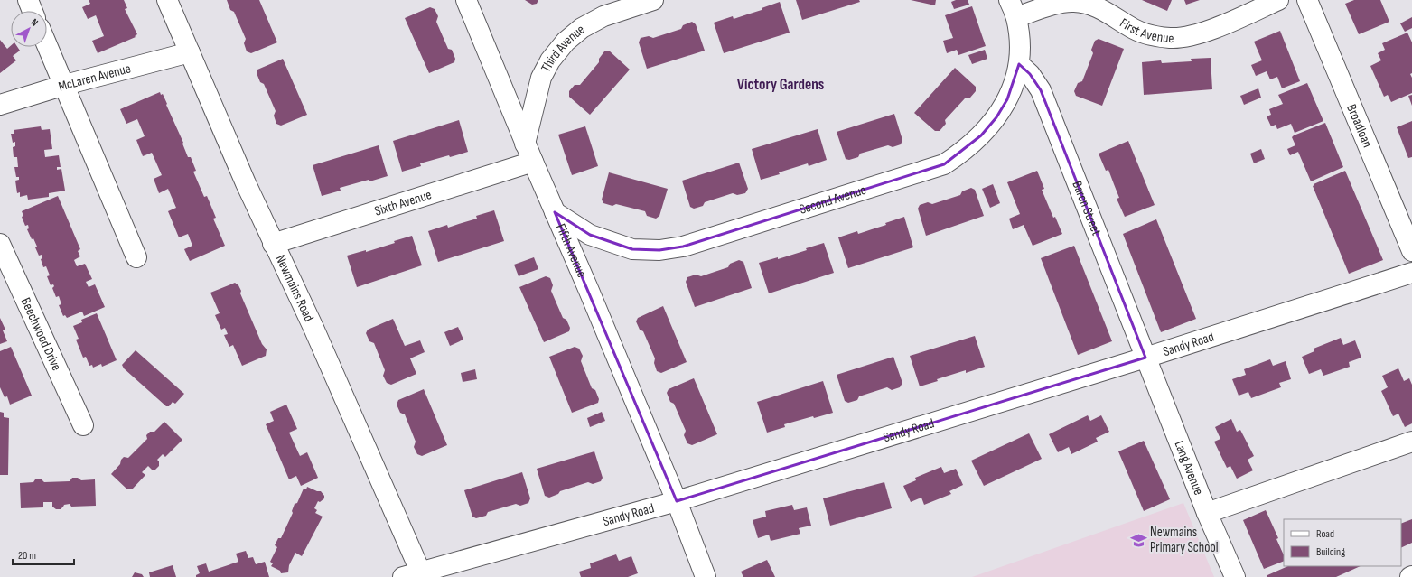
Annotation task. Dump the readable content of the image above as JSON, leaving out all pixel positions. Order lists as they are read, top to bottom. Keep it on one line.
{"streets":{"street":["First Avenue","Third Avenue","McLaren Avenue","Broadloan","Second Avenue","Sixth Avenue","Baron Street","Fifth Avenue","Newmains Road","Beechwood Drive","Sandy Road","Lang Avenue"]},"crossings":[["First Avenue","Second Avenue"],["Third Avenue","Fifth Avenue"],["McLaren Avenue","Newmains Road"],["Second Avenue","Baron Street"],["Second Avenue","Fifth Avenue"],["Sixth Avenue","Fifth Avenue"],["Sixth Avenue","Newmains Road"],["Baron Street","Sandy Road"],["Baron Street","Lang Avenue"],["Fifth Avenue","Sandy Road"],["Newmains Road","Sandy Road"],["Sandy Road","Lang Avenue"]],"districts":["Victory Gardens"],"places":{"school or university":["Newmains Primary School"]},"legend":["Road","Building"],"scale_bar":"20 m","north":"top right"}
